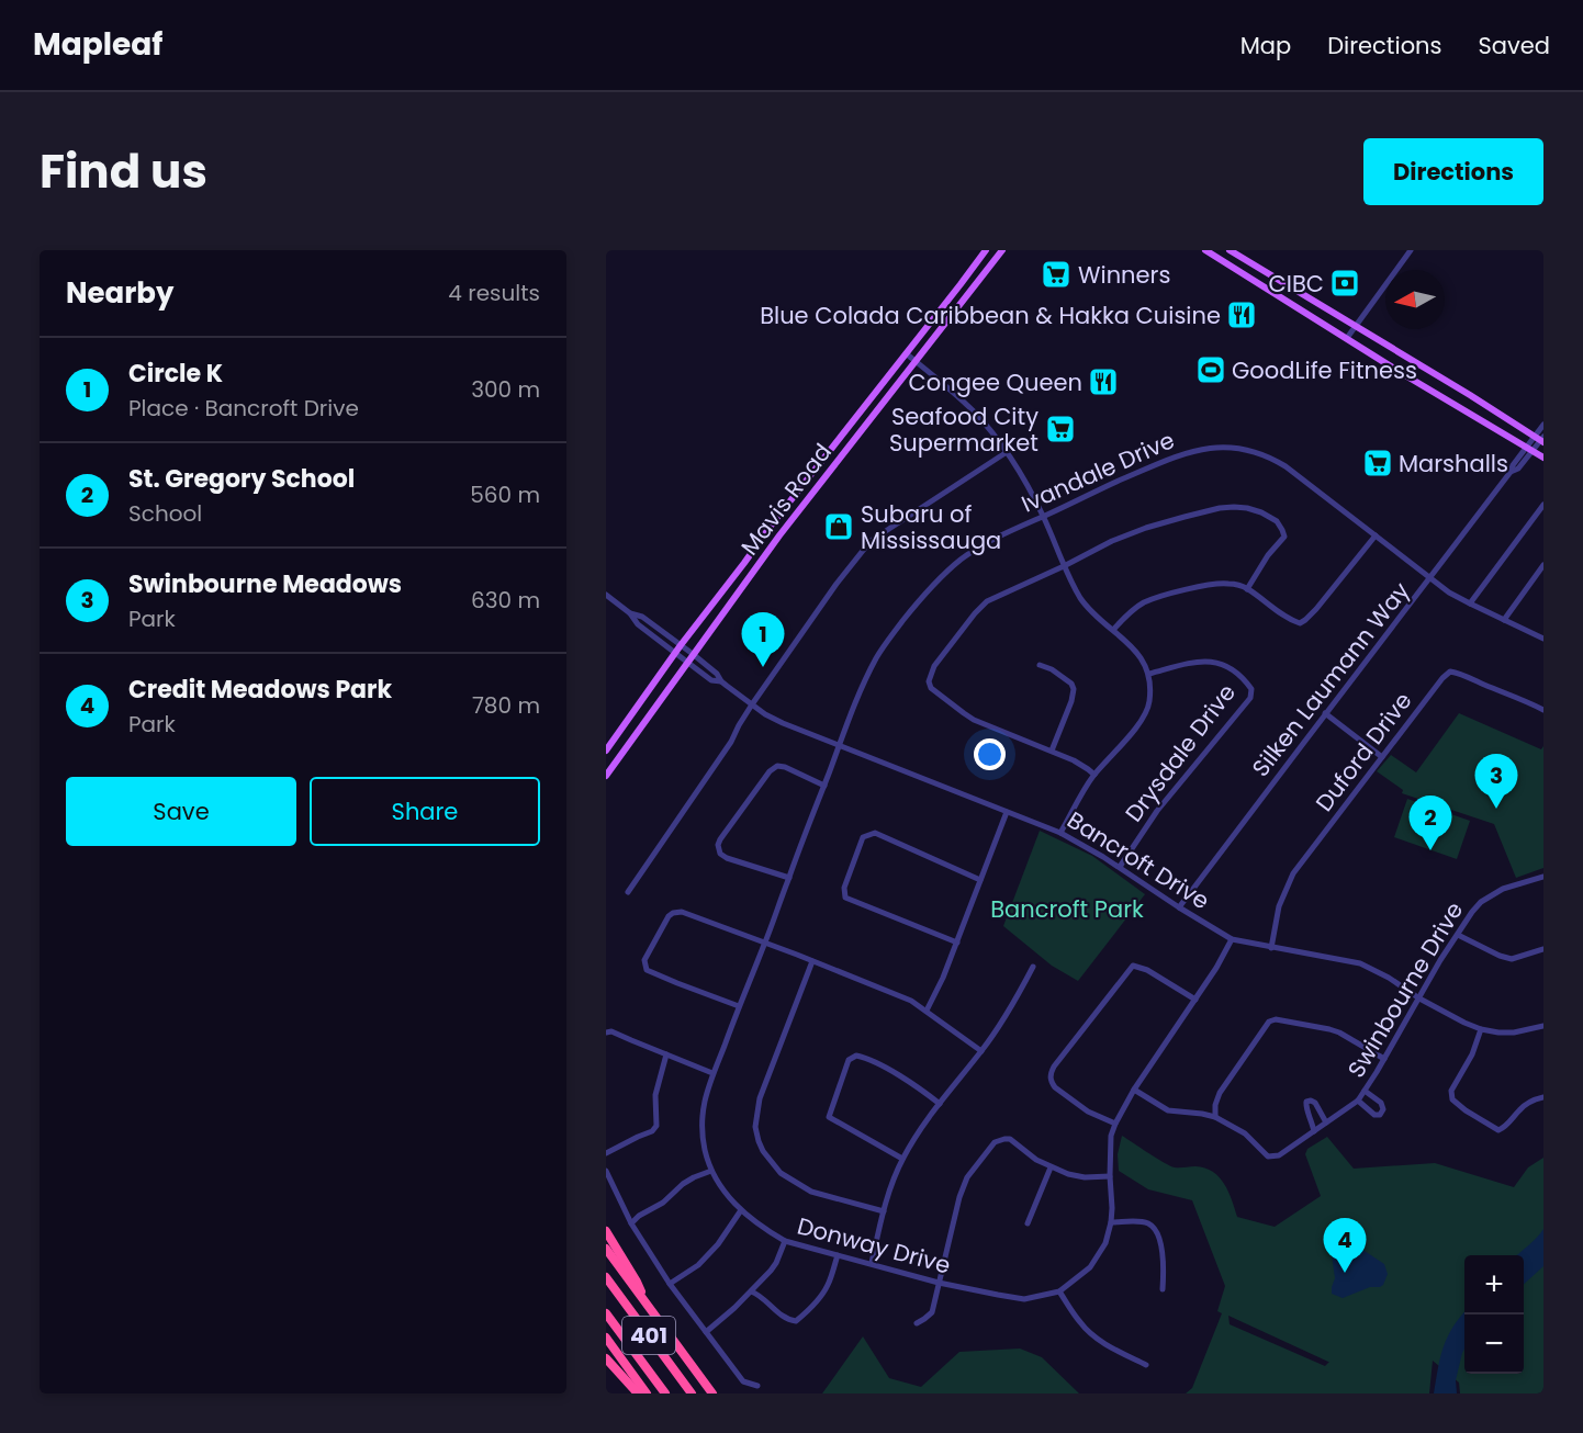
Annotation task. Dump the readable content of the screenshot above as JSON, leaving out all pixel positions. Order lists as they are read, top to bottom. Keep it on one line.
{"streets":{"highway":["401"],"main road":["Mavis Road"],"street":["Ivandale Drive","Silken Laumann Way","Duford Drive","Drysdale Drive","Bancroft Drive","Swinbourne Drive","Donway Drive"]},"crossings":[["Ivandale Drive","Silken Laumann Way"],["Ivandale Drive","Bancroft Drive"],["Ivandale Drive","Donway Drive"],["Mavis Road","Bancroft Drive"],["Silken Laumann Way","Bancroft Drive"],["Duford Drive","Bancroft Drive"],["Drysdale Drive","Bancroft Drive"],["Bancroft Drive","Swinbourne Drive"],["Bancroft Drive","Donway Drive"],["Swinbourne Drive","Donway Drive"]],"parks":["Bancroft Park"],"places":{"supermarket":["Winners","Seafood City Supermarket","Marshalls"],"bank":["CIBC"],"restaurant":["Blue Colada Caribbean & Hakka Cuisine","Congee Queen"],"sports":["GoodLife Fitness"],"shop":["Subaru of Mississauga"]},"north":"left","page":{"header":"Mapleaf","nav":["Map","Directions","Saved"],"title":"Find us","buttons":["Directions",["Save","Share"]],"heading":["Nearby","4 results"],"list":[{"mark":"1","name":"Circle K","note":"Place · Bancroft Drive","value":"300 m"},{"mark":"2","name":"St. Gregory School","note":"School","value":"560 m"},{"mark":"3","name":"Swinbourne Meadows","note":"Park","value":"630 m"},{"mark":"4","name":"Credit Meadows Park","note":"Park","value":"780 m"}],"pins":["1","3","2","4"],"map_buttons":["+","−"]}}
